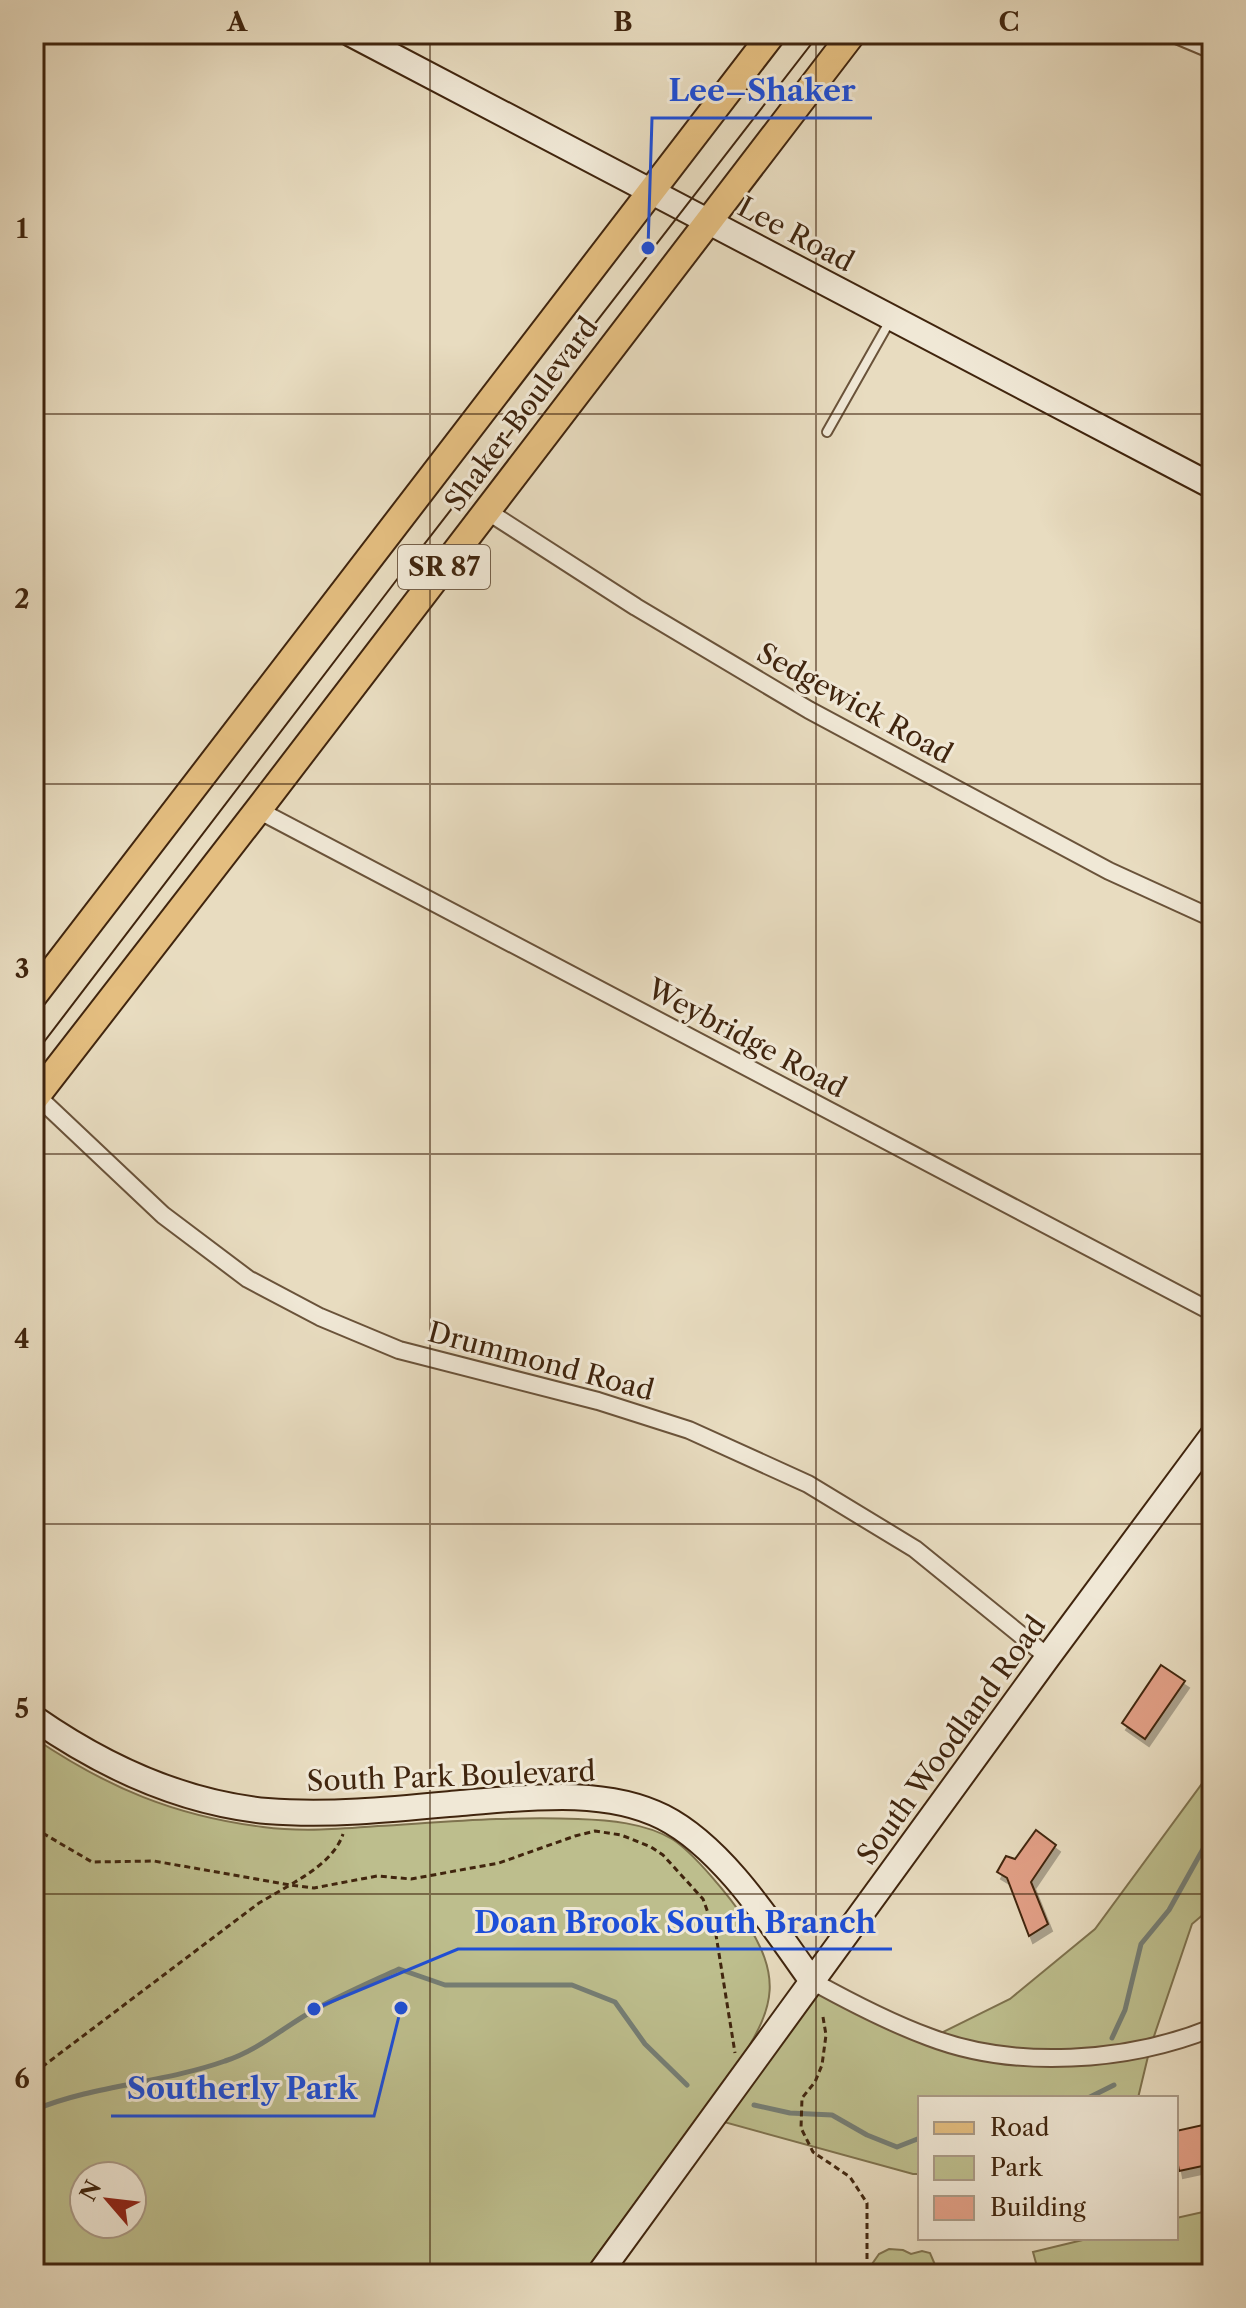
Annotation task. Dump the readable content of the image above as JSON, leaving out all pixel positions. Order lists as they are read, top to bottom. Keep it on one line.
{"streets":{"main road":["Shaker Boulevard","SR 87"],"street":["Lee Road","Sedgewick Road","Weybridge Road","Drummond Road","South Woodland Road","South Park Boulevard"]},"crossings":[["Lee Road","Shaker Boulevard"],["Shaker Boulevard","Sedgewick Road"],["Shaker Boulevard","Weybridge Road"],["Shaker Boulevard","Drummond Road"],["Drummond Road","South Woodland Road"],["South Woodland Road","South Park Boulevard"]],"places":["Lee–Shaker","Southerly Park","Doan Brook South Branch"],"legend":["Road","Park","Building"],"north":"top left","grid":{"columns":["A","B","C"],"rows":["1","2","3","4","5","6"]}}
